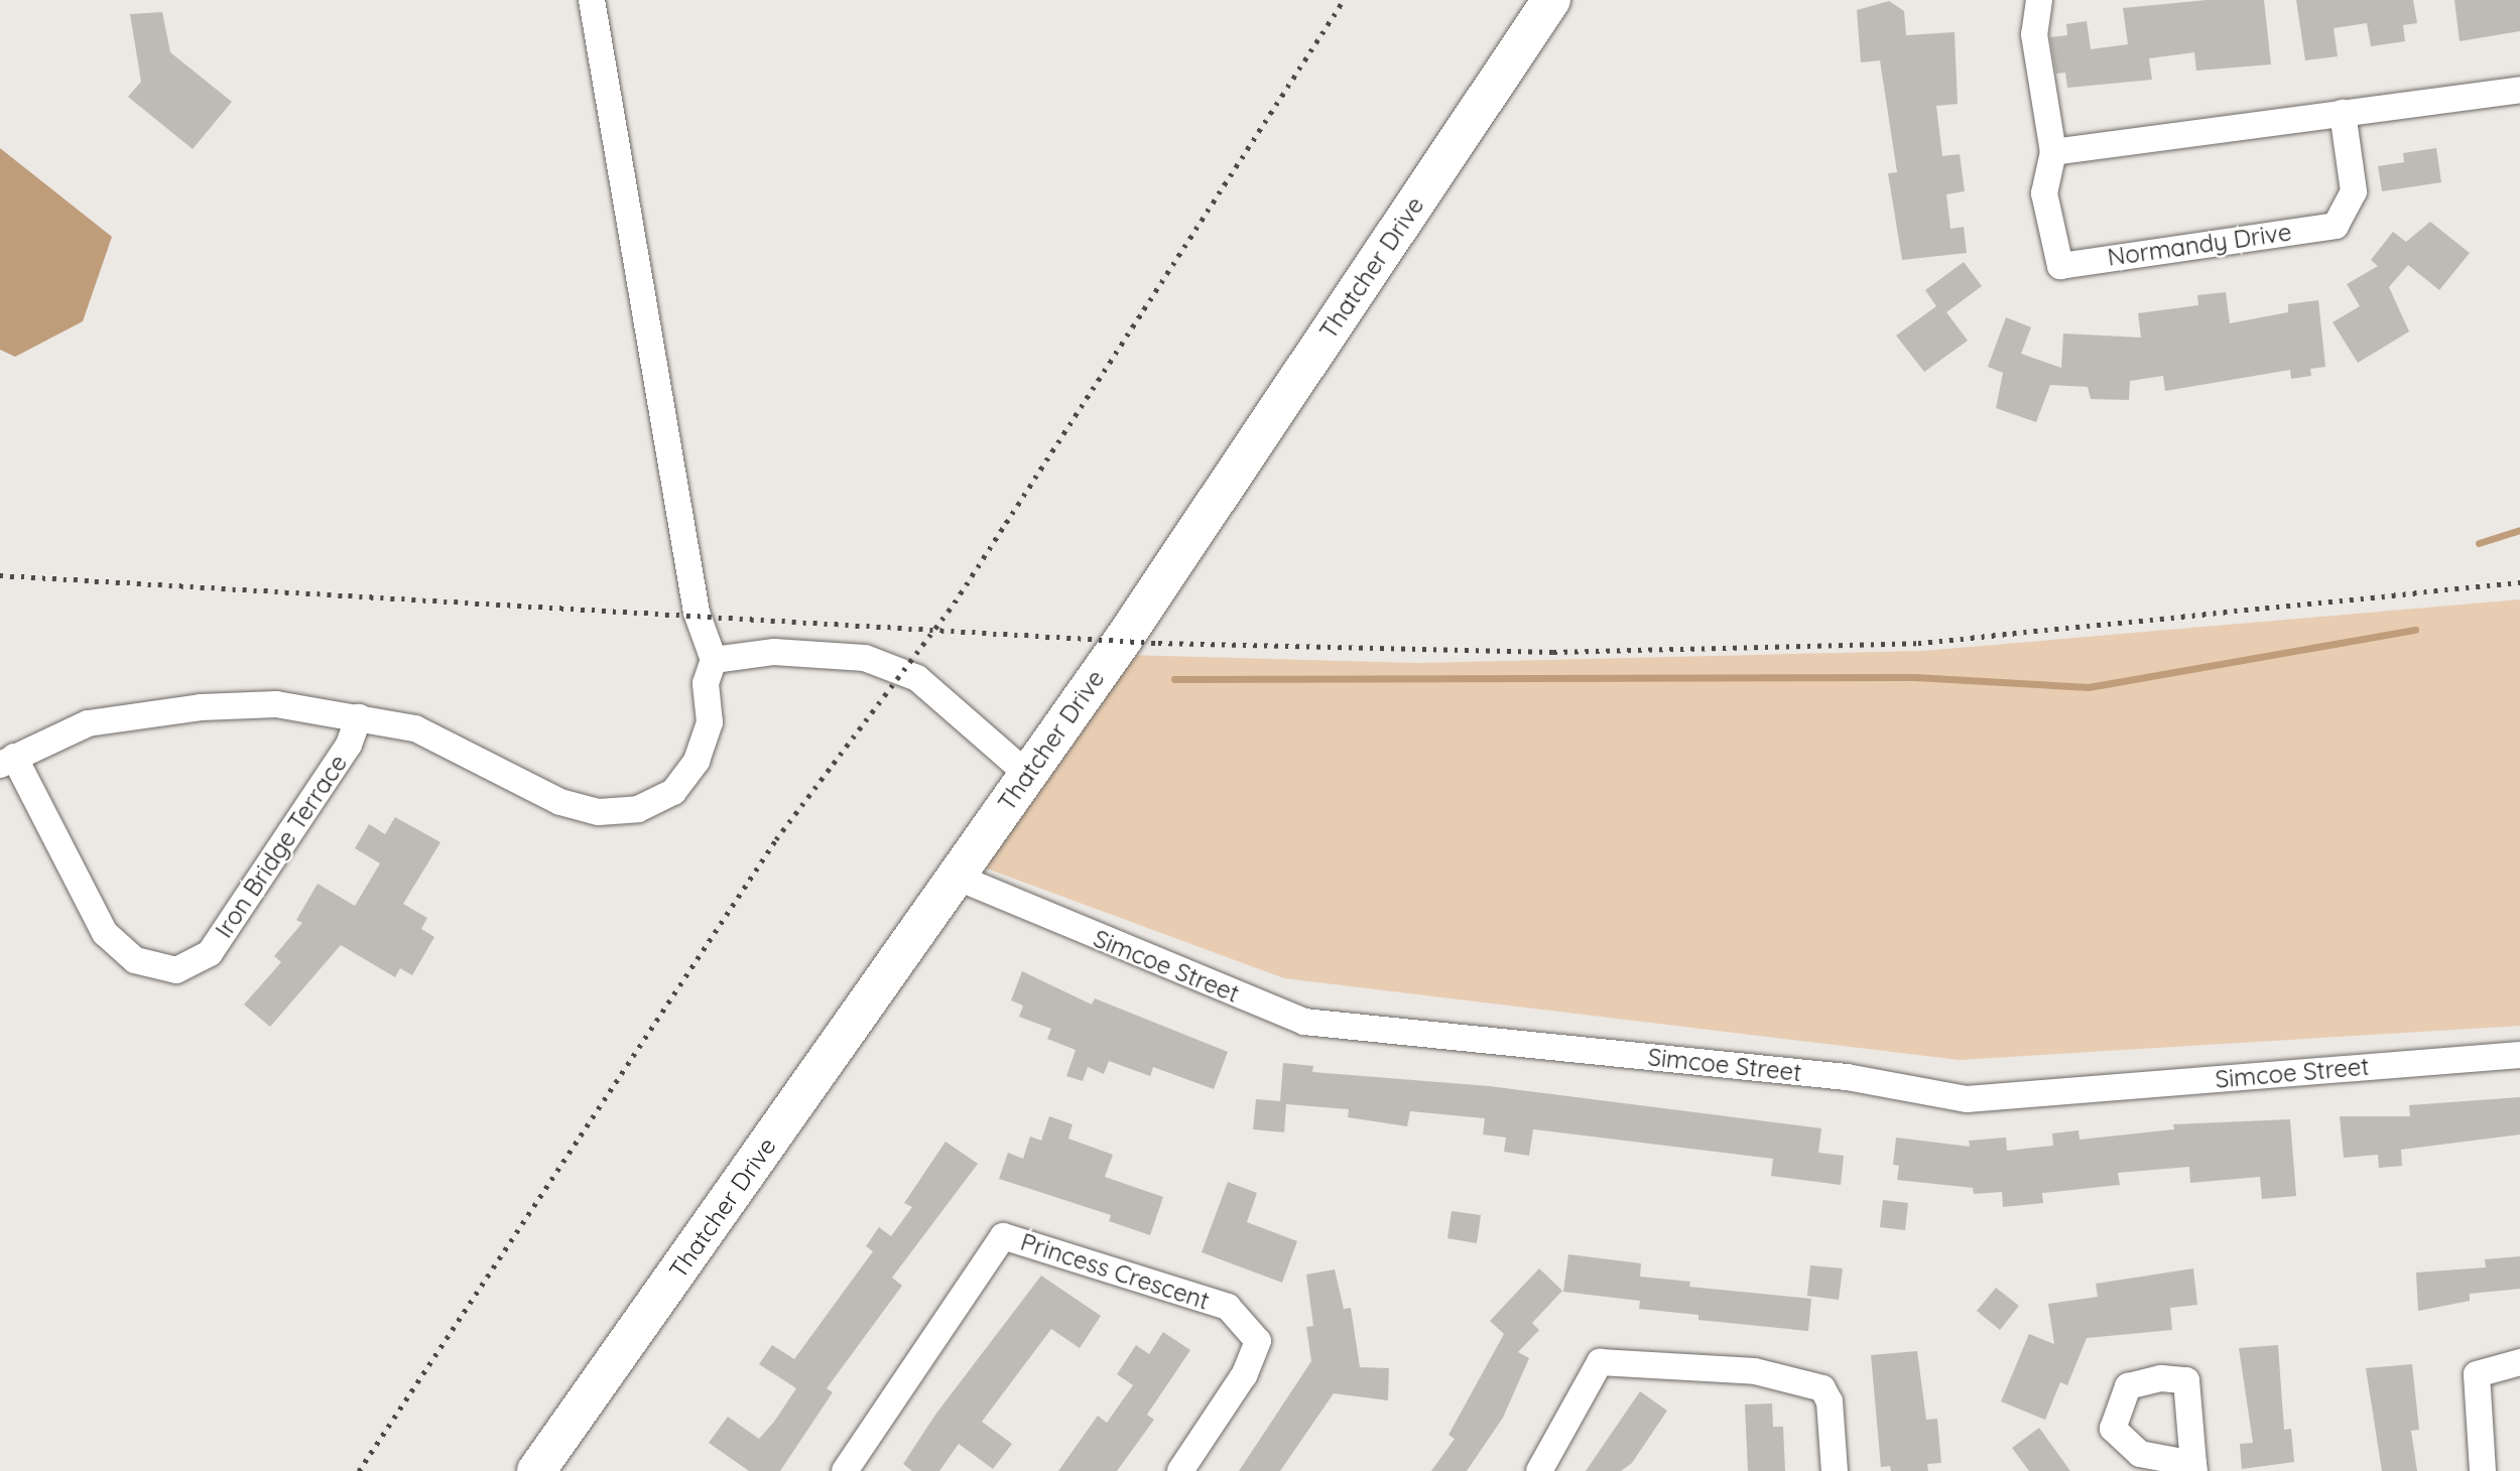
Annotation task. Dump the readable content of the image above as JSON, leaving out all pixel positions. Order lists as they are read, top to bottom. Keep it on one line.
{"streets":{"main road":["Thatcher Drive"],"street":["Normandy Drive","Iron Bridge Terrace","Simcoe Street","Princess Crescent"]},"crossings":[["Thatcher Drive","Simcoe Street"]]}
